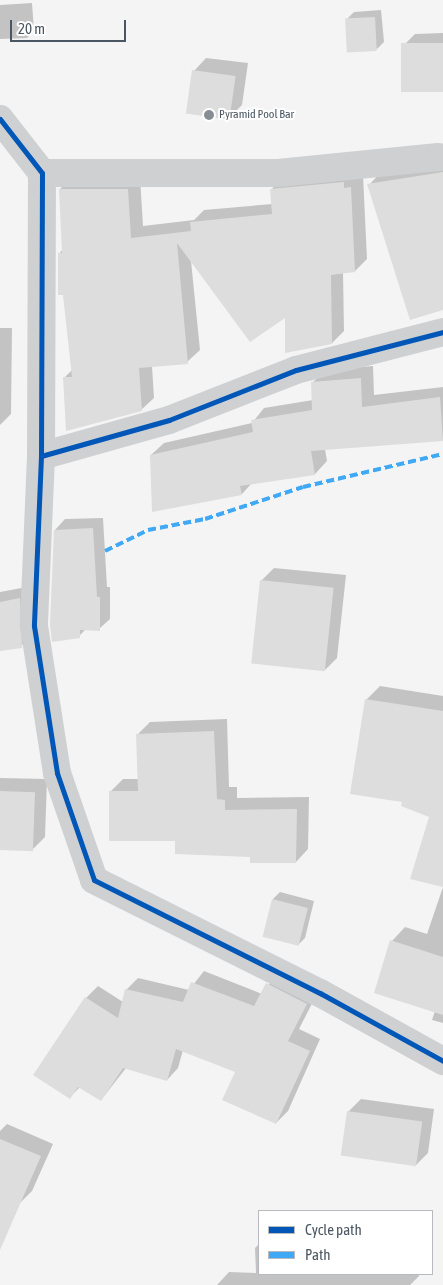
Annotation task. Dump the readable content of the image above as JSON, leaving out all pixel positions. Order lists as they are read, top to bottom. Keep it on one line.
{"places":["Pyramid Pool Bar"],"legend":["Cycle path","Path"],"scale_bar":"20 m"}
